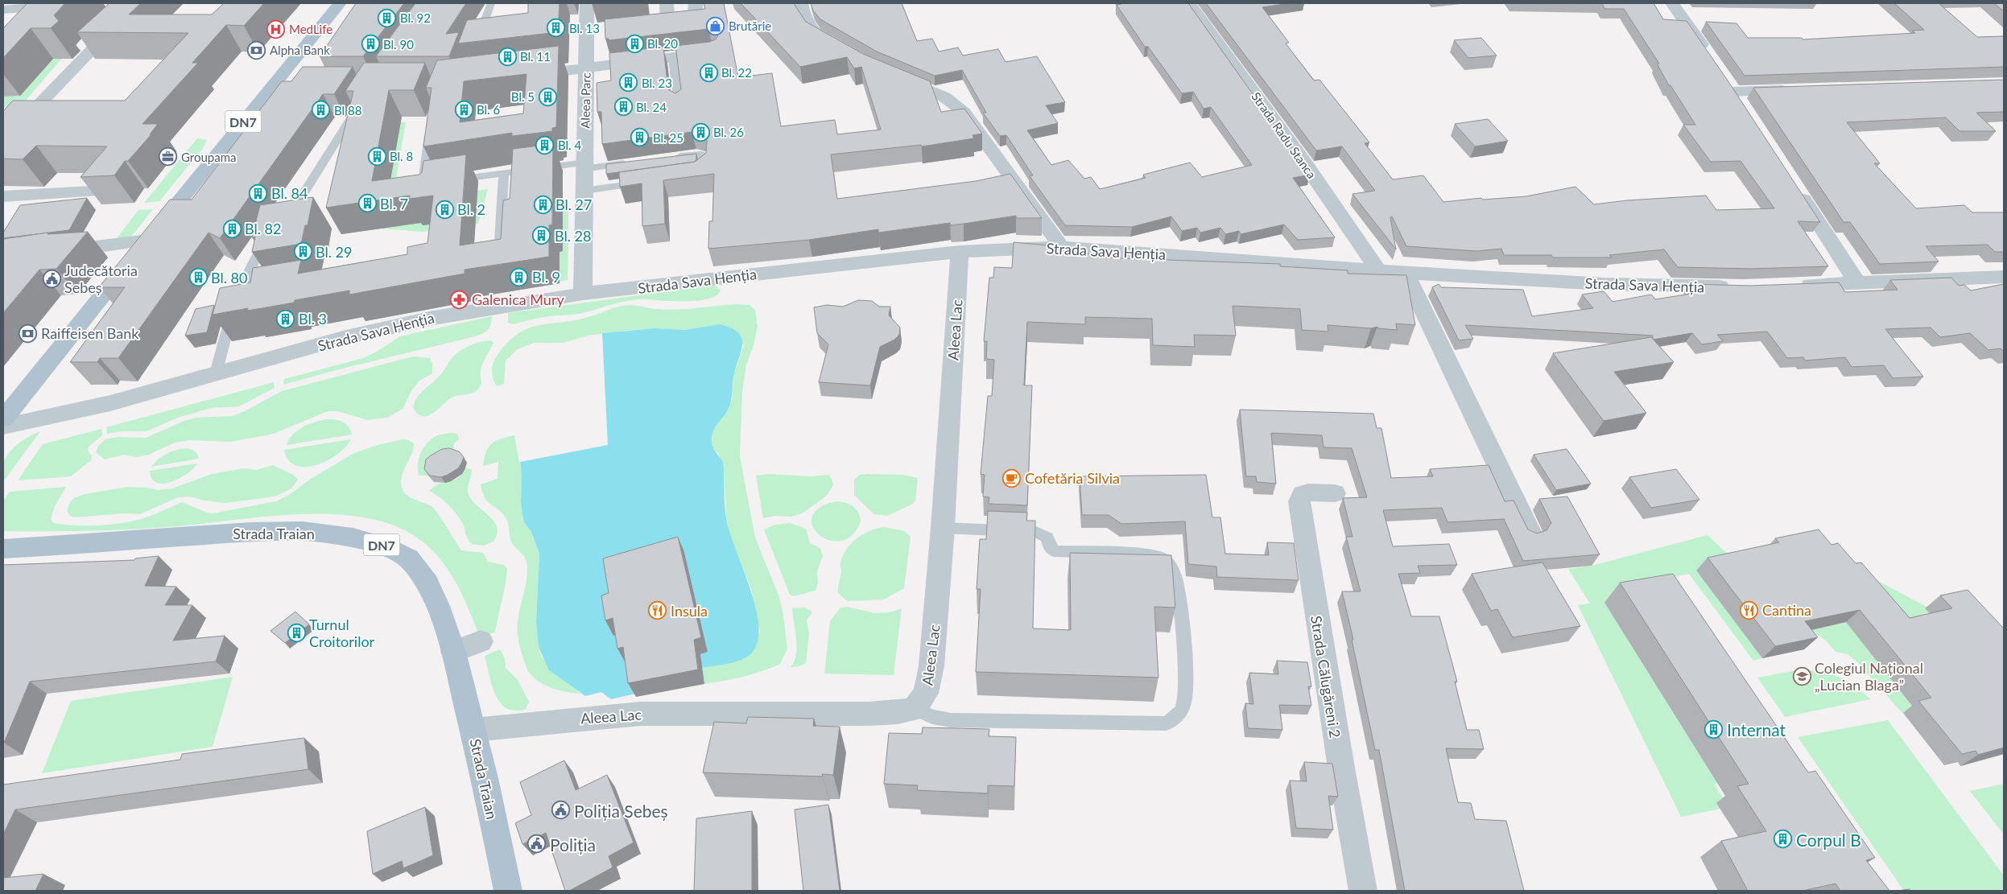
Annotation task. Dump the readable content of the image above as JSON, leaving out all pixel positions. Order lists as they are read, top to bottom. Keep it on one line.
{"streets":{"main road":["DN7","Strada Traian"],"street":["Aleea Parc","Strada Radu Stanca","Strada Sava Henția","Aleea Lac","Strada Călugăreni 2"]},"crossings":[["Aleea Parc","Strada Sava Henția"],["Strada Radu Stanca","Strada Sava Henția"],["Strada Sava Henția","Aleea Lac"],["Aleea Lac","Strada Traian"]],"places":{"building":["Bl. 92","Bl. 13","Bl. 20","Bl. 90","Bl. 11","Bl. 22","Bl. 23","Bl. 5","Bl. 24","Bl. 6","Bl 88","Bl. 26","Bl. 25","Bl. 4","Bl. 8","Bl. 84","Bl. 7","Bl. 27","Bl. 2","Bl. 82","Bl. 28","Bl. 29","Bl. 9","Bl. 80","Bl. 3","Turnul Croitorilor","Internat","Corpul B"],"shop":["Brutărie"],"hospital":["MedLife"],"bank":["Alpha Bank","Raiffeisen Bank"],"office":["Groupama"],"public building":["Judecătoria Sebeș","Poliția Sebeș","Poliția"],"pharmacy":["Galenica Mury"],"cafe":["Cofetăria Silvia"],"restaurant":["Cantina","Insula"],"school or university":["Colegiul Național „Lucian Blaga”"]}}
